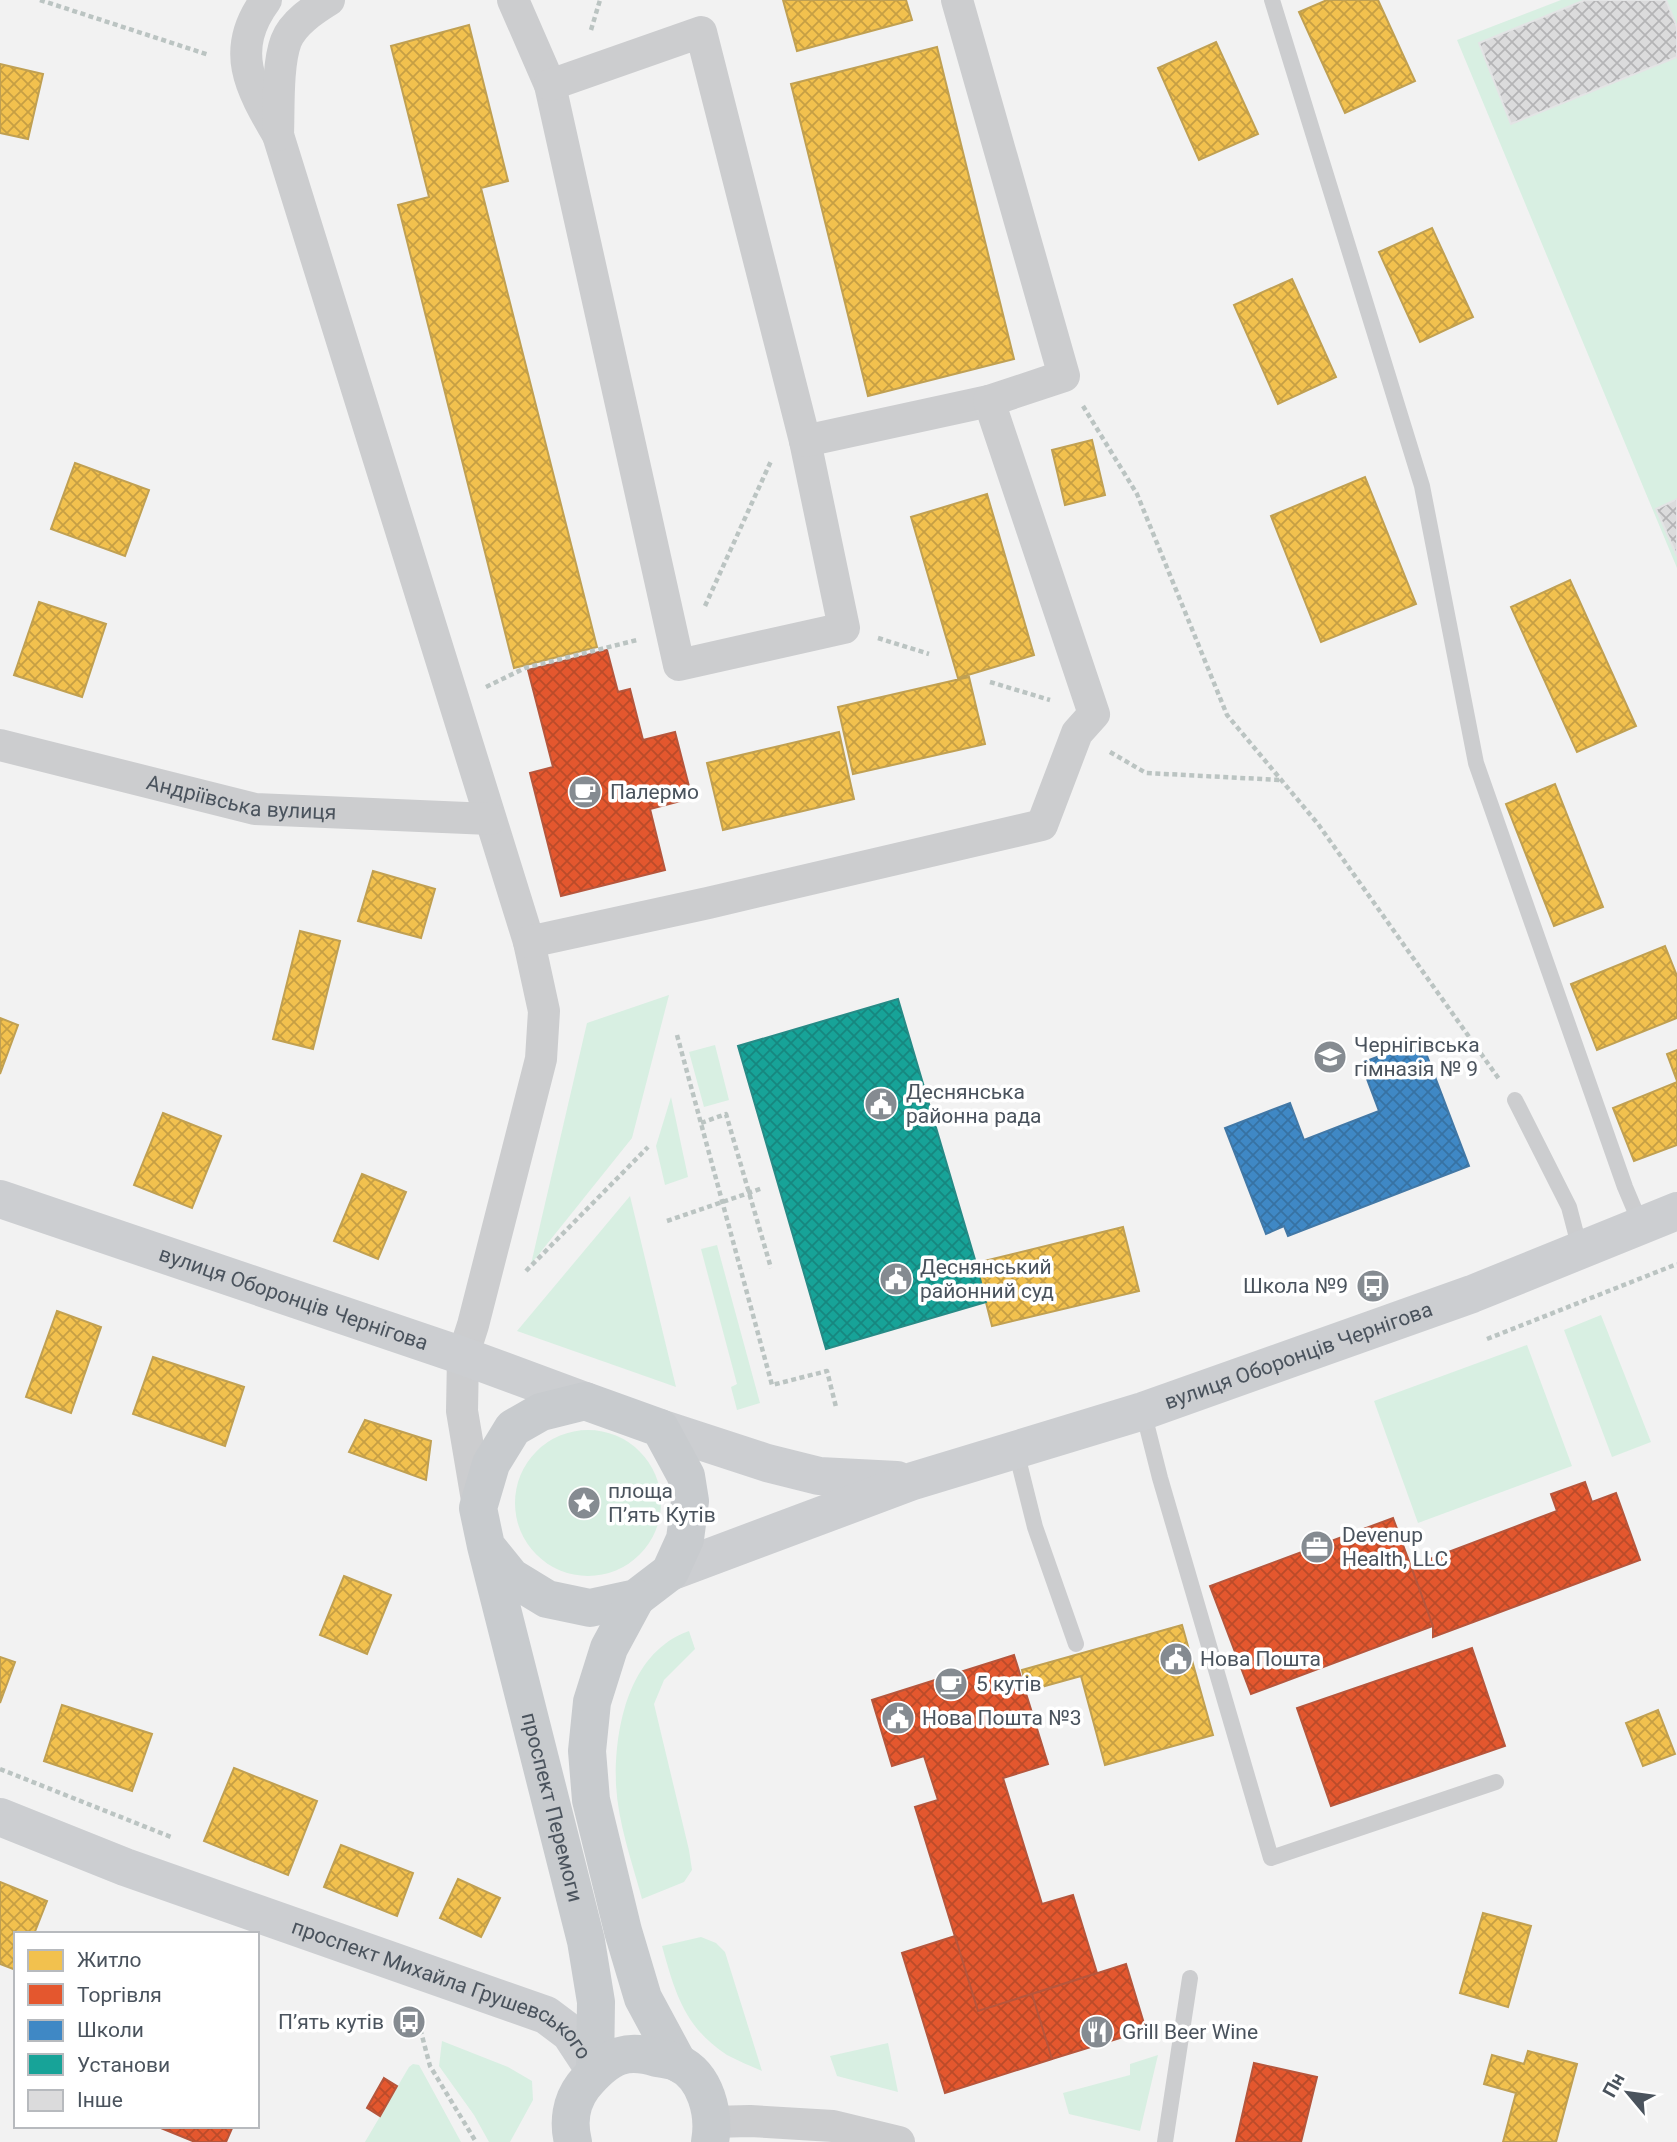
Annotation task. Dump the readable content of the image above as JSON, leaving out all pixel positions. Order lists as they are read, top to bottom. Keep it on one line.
{"streets":{"main road":["вулиця Оборонців Чернігова","проспект Перемоги","проспект Михайла Грушевського"],"street":["Андріївська вулиця"]},"crossings":[["вулиця Оборонців Чернігова","проспект Перемоги"],["проспект Перемоги","проспект Михайла Грушевського"]],"places":{"cafe":["Палермо","5 кутів"],"school or university":["Чернігівська гімназія № 9"],"public building":["Деснянська районна рада","Деснянський районний суд","Нова Пошта","Нова Пошта №3"],"bus stop":["Школа №9","П’ять кутів"],"place":["площа Пʼять Кутів"],"office":["Devenup Health, LLC"],"restaurant":["Grill Beer Wine"]},"legend":["Житло","Торгівля","Школи","Установи","Інше"],"north":"top left"}
